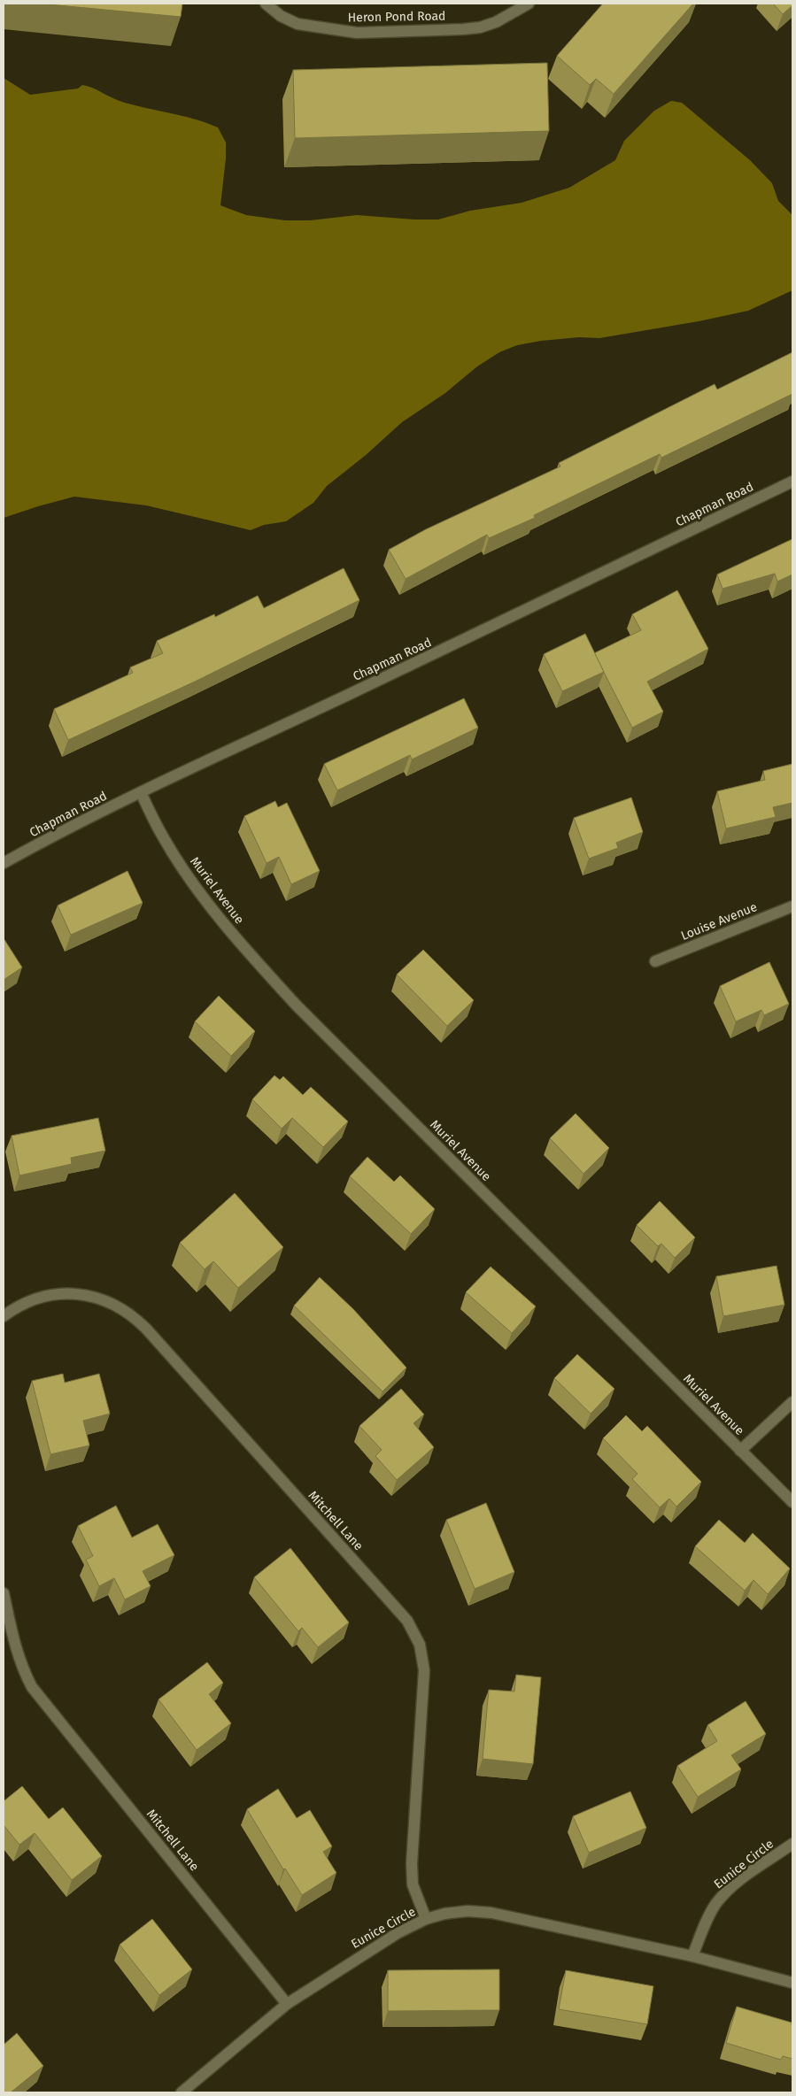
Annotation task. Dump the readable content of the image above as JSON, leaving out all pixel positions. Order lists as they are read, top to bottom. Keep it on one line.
{"streets":{"street":["Heron Pond Road","Chapman Road","Muriel Avenue","Louise Avenue","Mitchell Lane","Eunice Circle"]},"crossings":[["Chapman Road","Muriel Avenue"],["Mitchell Lane","Eunice Circle"]]}
